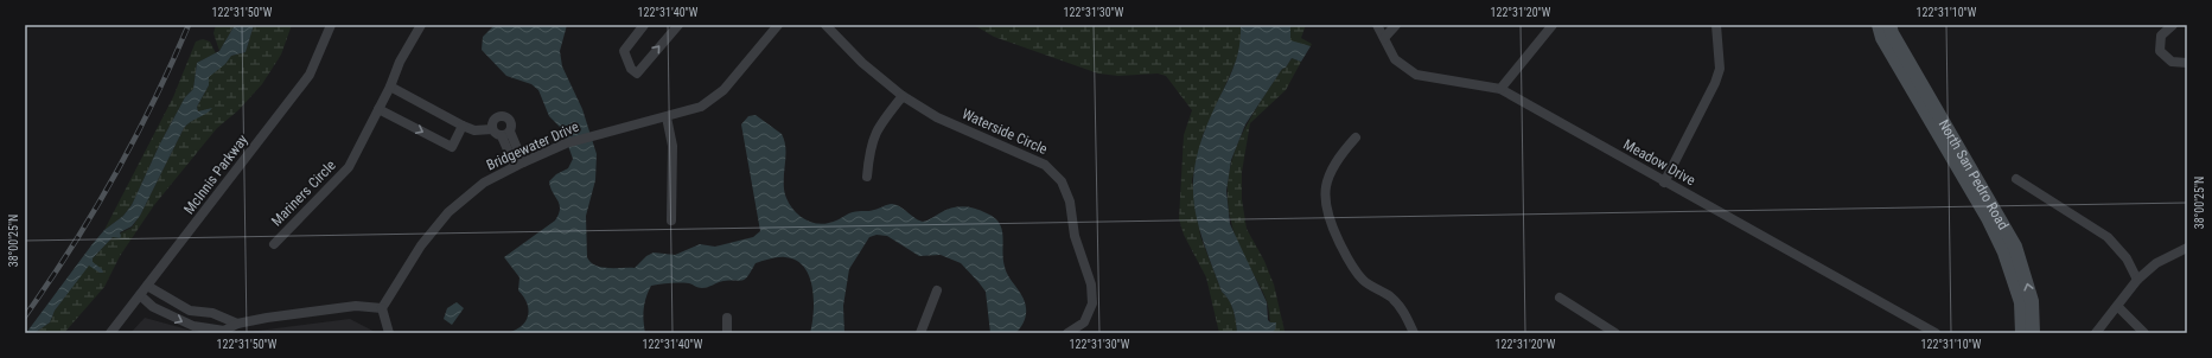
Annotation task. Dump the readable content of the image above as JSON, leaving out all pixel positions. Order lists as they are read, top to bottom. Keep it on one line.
{"streets":{"street":["Waterside Circle","Bridgewater Drive","Meadow Drive","McInnis Parkway","North San Pedro Road","Mariners Circle"]},"coordinates":["122°31'50\"W","122°31'40\"W","122°31'30\"W","122°31'20\"W","122°31'10\"W","38°00'25\"N"]}
